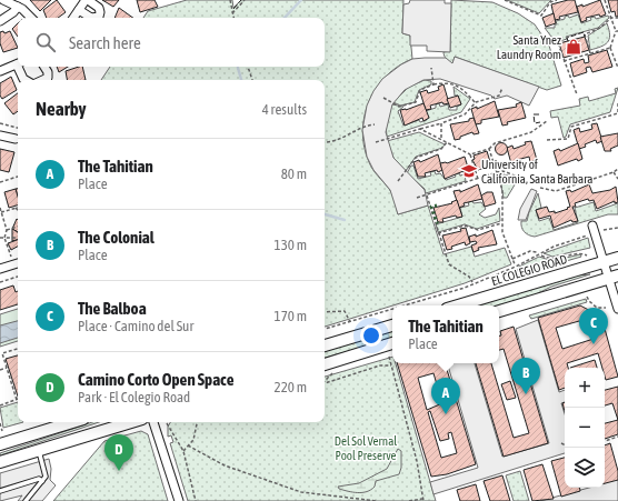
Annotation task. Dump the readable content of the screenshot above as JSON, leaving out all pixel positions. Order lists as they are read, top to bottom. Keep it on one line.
{"streets":{"main road":["EL COLEGIO ROAD"]},"parks":["Del Sol Vernal Pool Preserve"],"places":{"shop":["Santa Ynez Laundry Room"],"school or university":["University of California, Santa Barbara"]},"page":{"search":"Search here","heading":["Nearby","4 results"],"list":[{"mark":"A","name":"The Tahitian","note":"Place","value":"80 m"},{"mark":"B","name":"The Colonial","note":"Place","value":"130 m"},{"mark":"C","name":"The Balboa","note":"Place · Camino del Sur","value":"170 m"},{"mark":"D","name":"Camino Corto Open Space","note":"Park · El Colegio Road","value":"220 m"}],"popup":["The Tahitian","Place"],"pins":["C","B","A","D"],"map_buttons":["+","−"]}}
